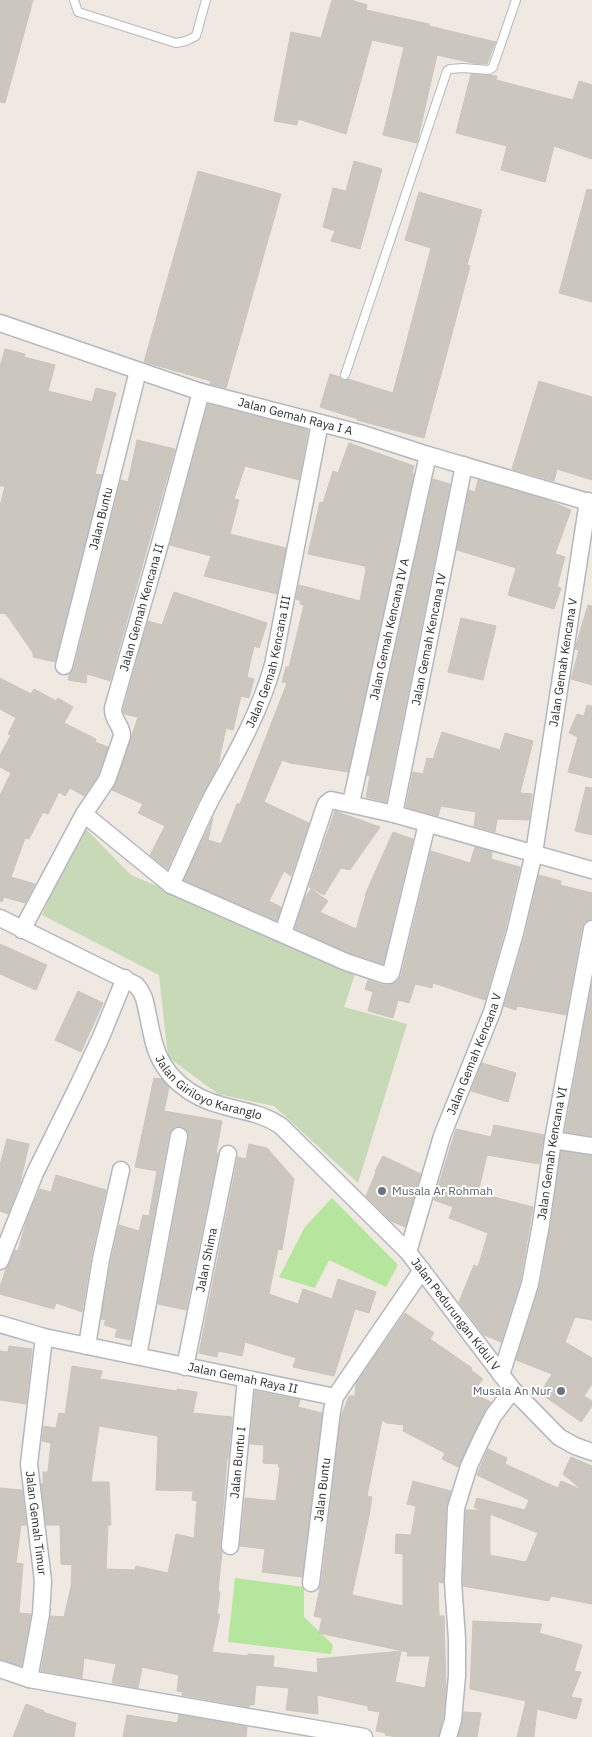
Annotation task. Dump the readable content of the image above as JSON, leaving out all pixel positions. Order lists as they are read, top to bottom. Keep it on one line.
{"streets":{"street":["Jalan Gemah Raya I A","Jalan Buntu","Jalan Gemah Kencana II","Jalan Gemah Kencana IV A","Jalan Gemah Kencana IV","Jalan Gemah Kencana III","Jalan Gemah Kencana V","Jalan Giriloyo Karanglo","Jalan Gemah Kencana VI","Jalan Shima","Jalan Pedurungan Kidul V","Jalan Gemah Raya II","Jalan Buntu I","Jalan Gemah Timur"]},"crossings":[["Jalan Gemah Raya I A","Jalan Buntu"],["Jalan Gemah Raya I A","Jalan Gemah Kencana II"],["Jalan Gemah Raya I A","Jalan Gemah Kencana IV A"],["Jalan Gemah Raya I A","Jalan Gemah Kencana IV"],["Jalan Gemah Raya I A","Jalan Gemah Kencana III"],["Jalan Gemah Raya I A","Jalan Gemah Kencana V"],["Jalan Buntu","Jalan Gemah Raya II"],["Jalan Gemah Kencana II","Jalan Giriloyo Karanglo"],["Jalan Gemah Kencana V","Jalan Giriloyo Karanglo"],["Jalan Gemah Kencana V","Jalan Pedurungan Kidul V"],["Jalan Giriloyo Karanglo","Jalan Pedurungan Kidul V"],["Jalan Gemah Kencana VI","Jalan Pedurungan Kidul V"],["Jalan Shima","Jalan Gemah Raya II"],["Jalan Gemah Raya II","Jalan Buntu I"],["Jalan Gemah Raya II","Jalan Gemah Timur"]],"places":["Musala Ar Rohmah","Musala An Nur"]}
